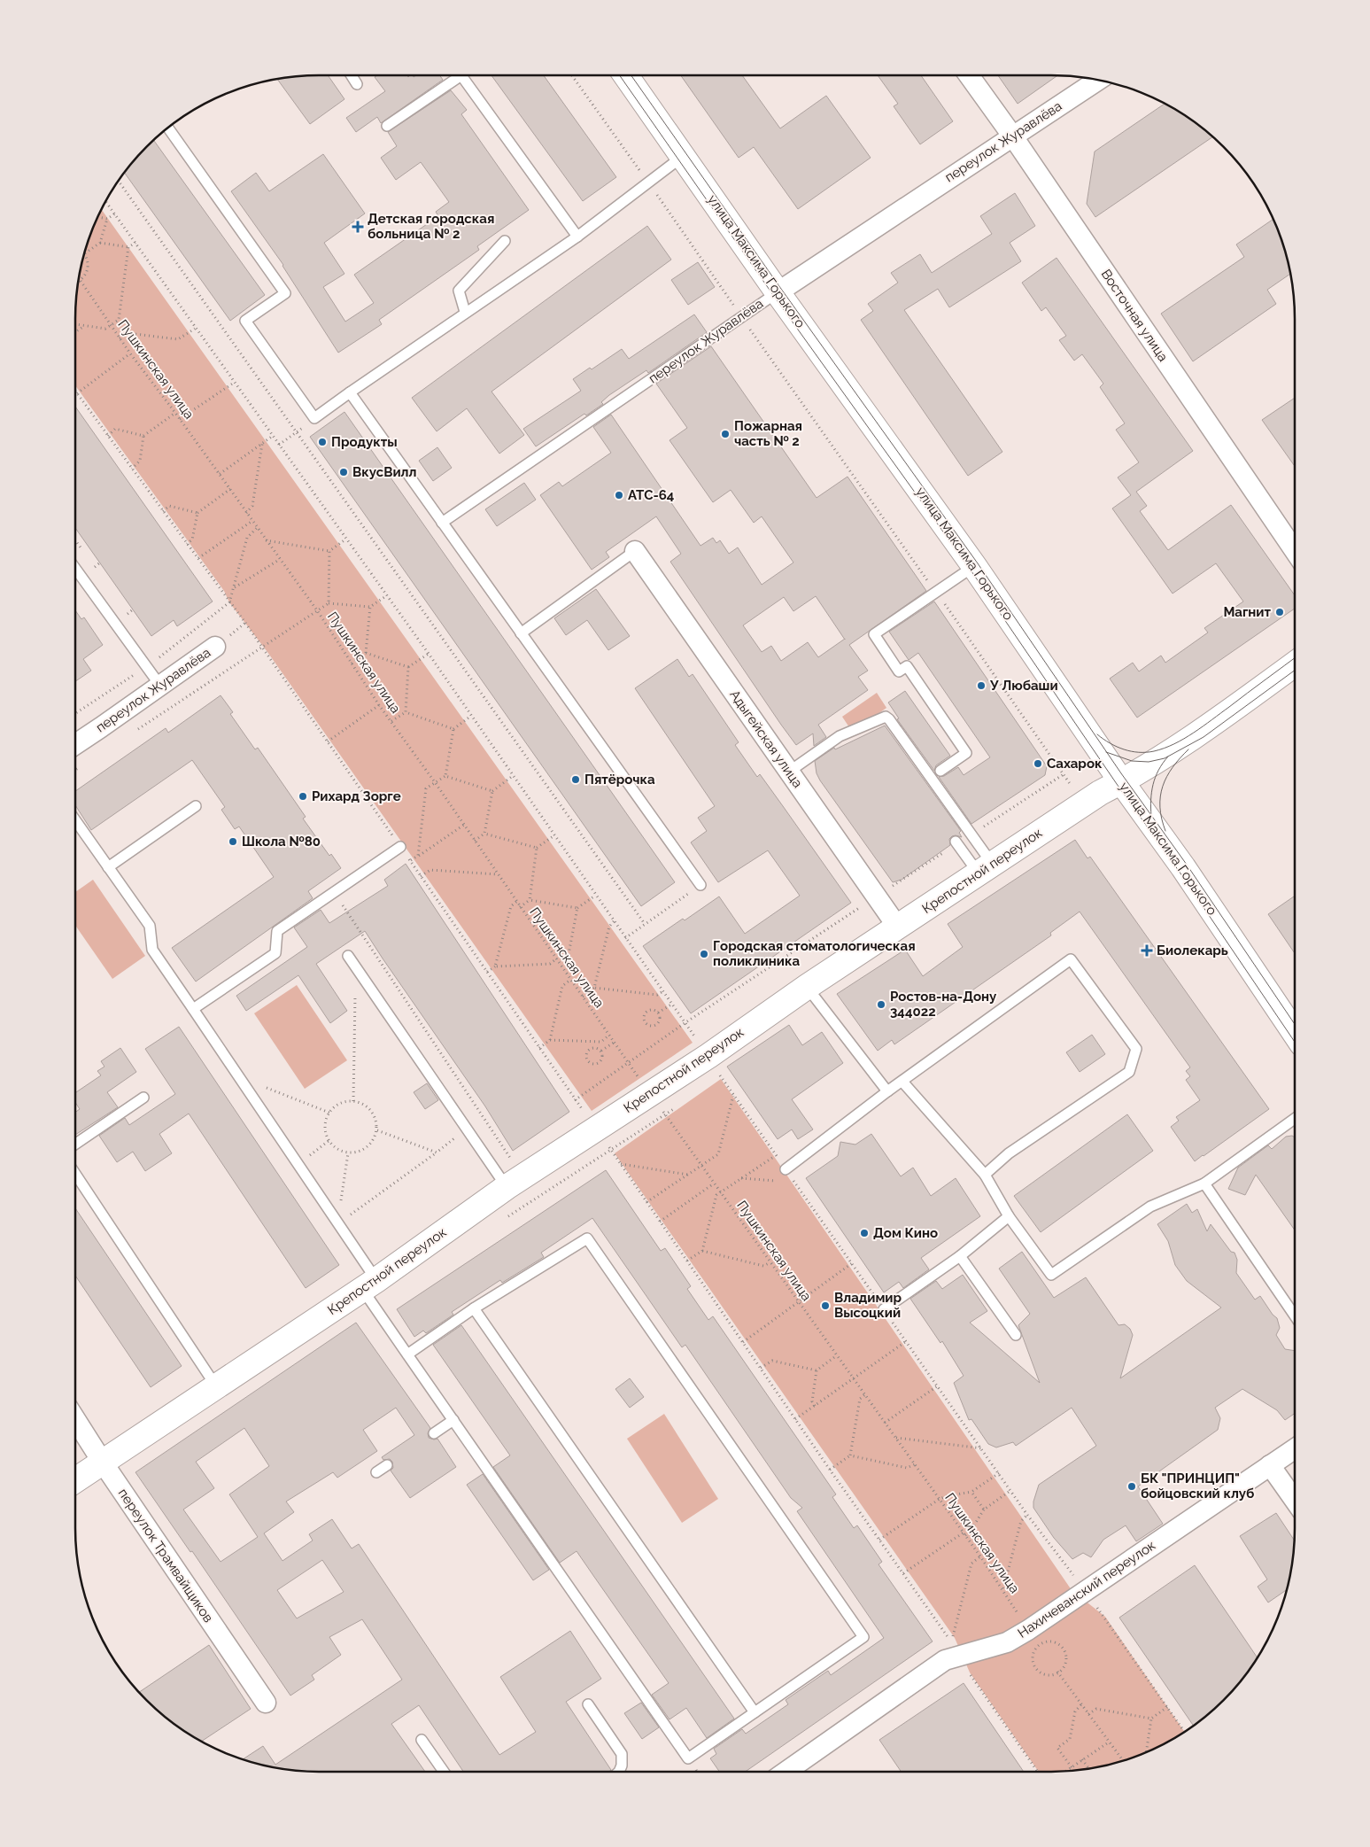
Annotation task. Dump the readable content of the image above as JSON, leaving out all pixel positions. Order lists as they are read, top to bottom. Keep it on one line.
{"streets":{"street":["переулок Журавлёва","улица Максима Горького","Восточная улица","Адыгейская улица","Крепостной переулок","переулок Трамвайщиков","Нахичеванский переулок"],"path":["Пушкинская улица"]},"crossings":[["переулок Журавлёва","улица Максима Горького"],["переулок Журавлёва","Восточная улица"],["улица Максима Горького","Крепостной переулок"],["Пушкинская улица","Крепостной переулок"],["Пушкинская улица","Нахичеванский переулок"],["Адыгейская улица","Крепостной переулок"],["Крепостной переулок","переулок Трамвайщиков"]],"places":{"health":["Детская городская больница № 2","Биолекарь"],"other":["Пожарная часть № 2","Продукты","ВкусВилл","АТС-64","Магнит","У Любаши","Сахарок","Пятёрочка","Рихард Зорге","Школа №80","Городская стоматологическая поликлиника","Ростов-на-Дону 344022","Дом Кино","Владимир Высоцкий","БК \"ПРИНЦИП\" бойцовский клуб"]}}
